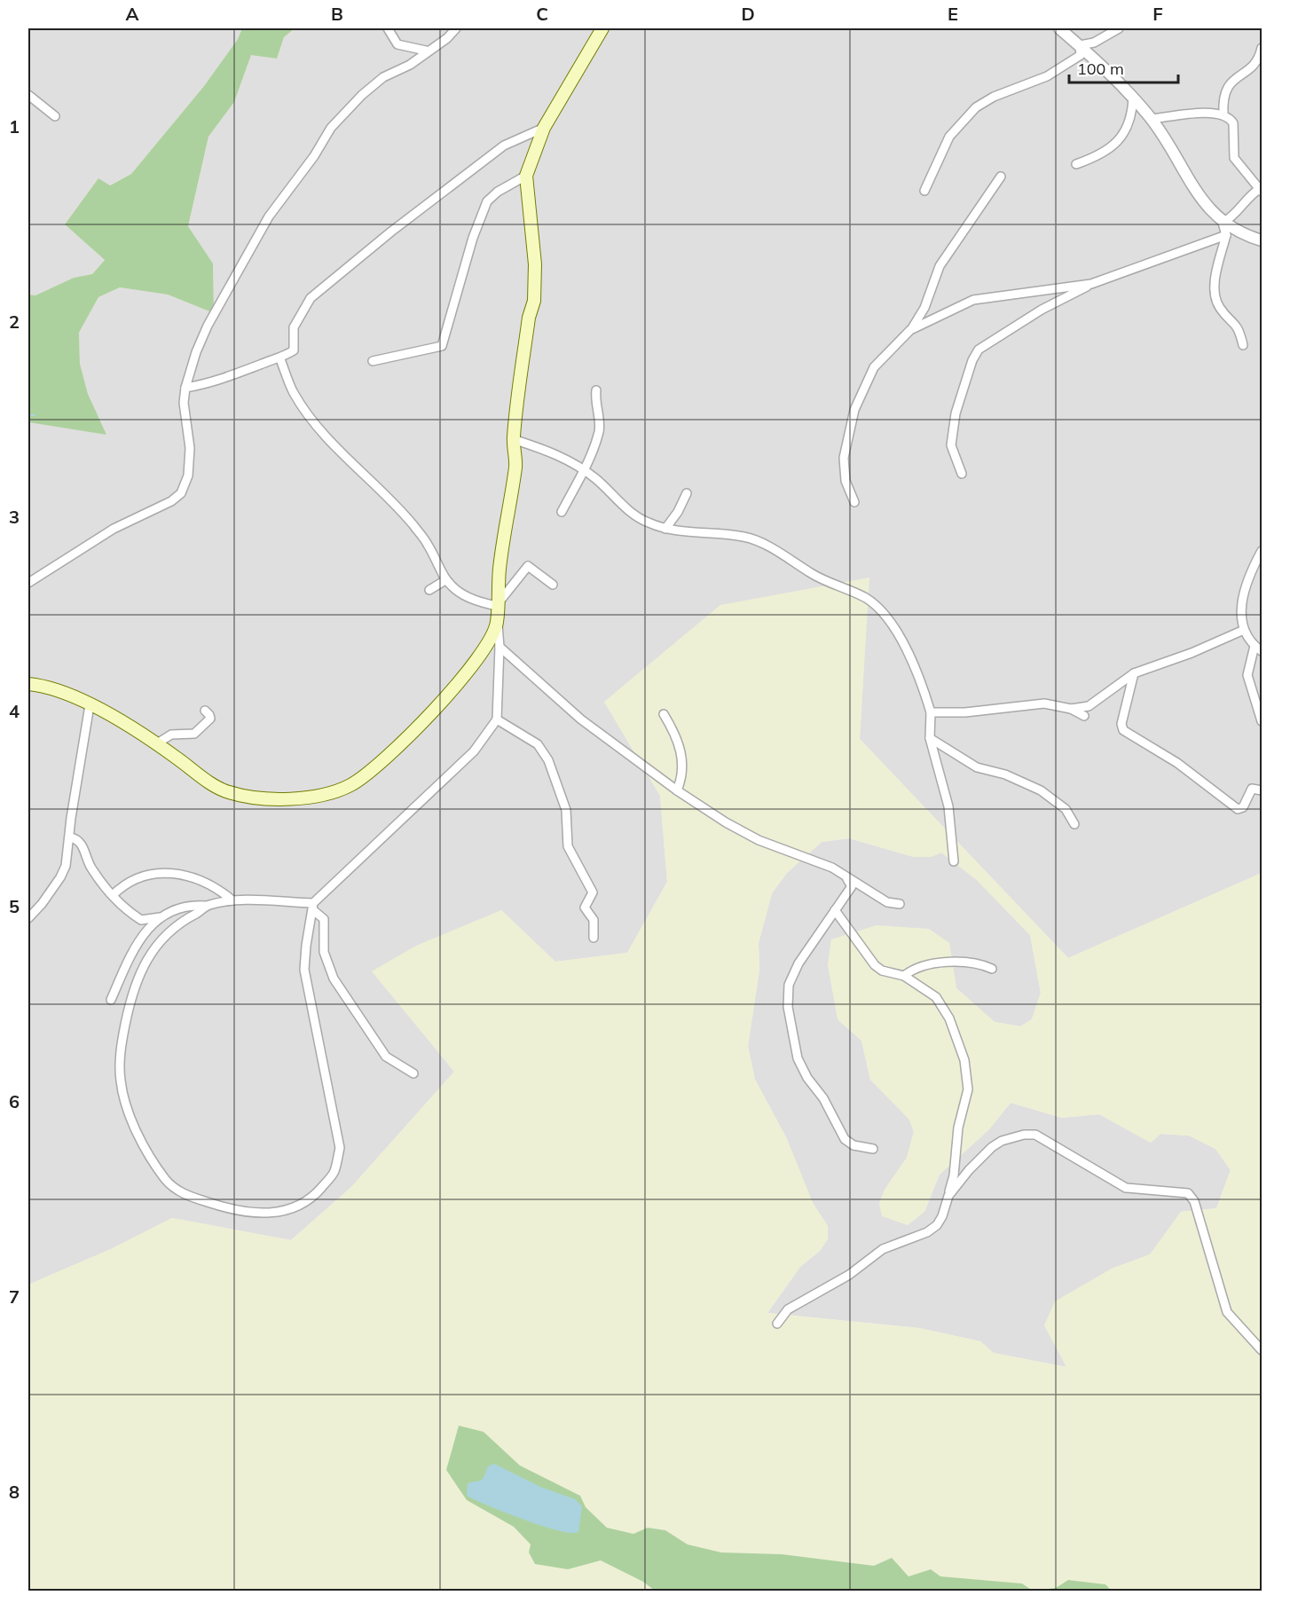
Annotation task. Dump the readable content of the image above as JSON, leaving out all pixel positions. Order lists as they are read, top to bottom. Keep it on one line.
{"scale_bar":"100 m","grid":{"columns":["A","B","C","D","E","F"],"rows":["1","2","3","4","5","6","7","8"]}}
